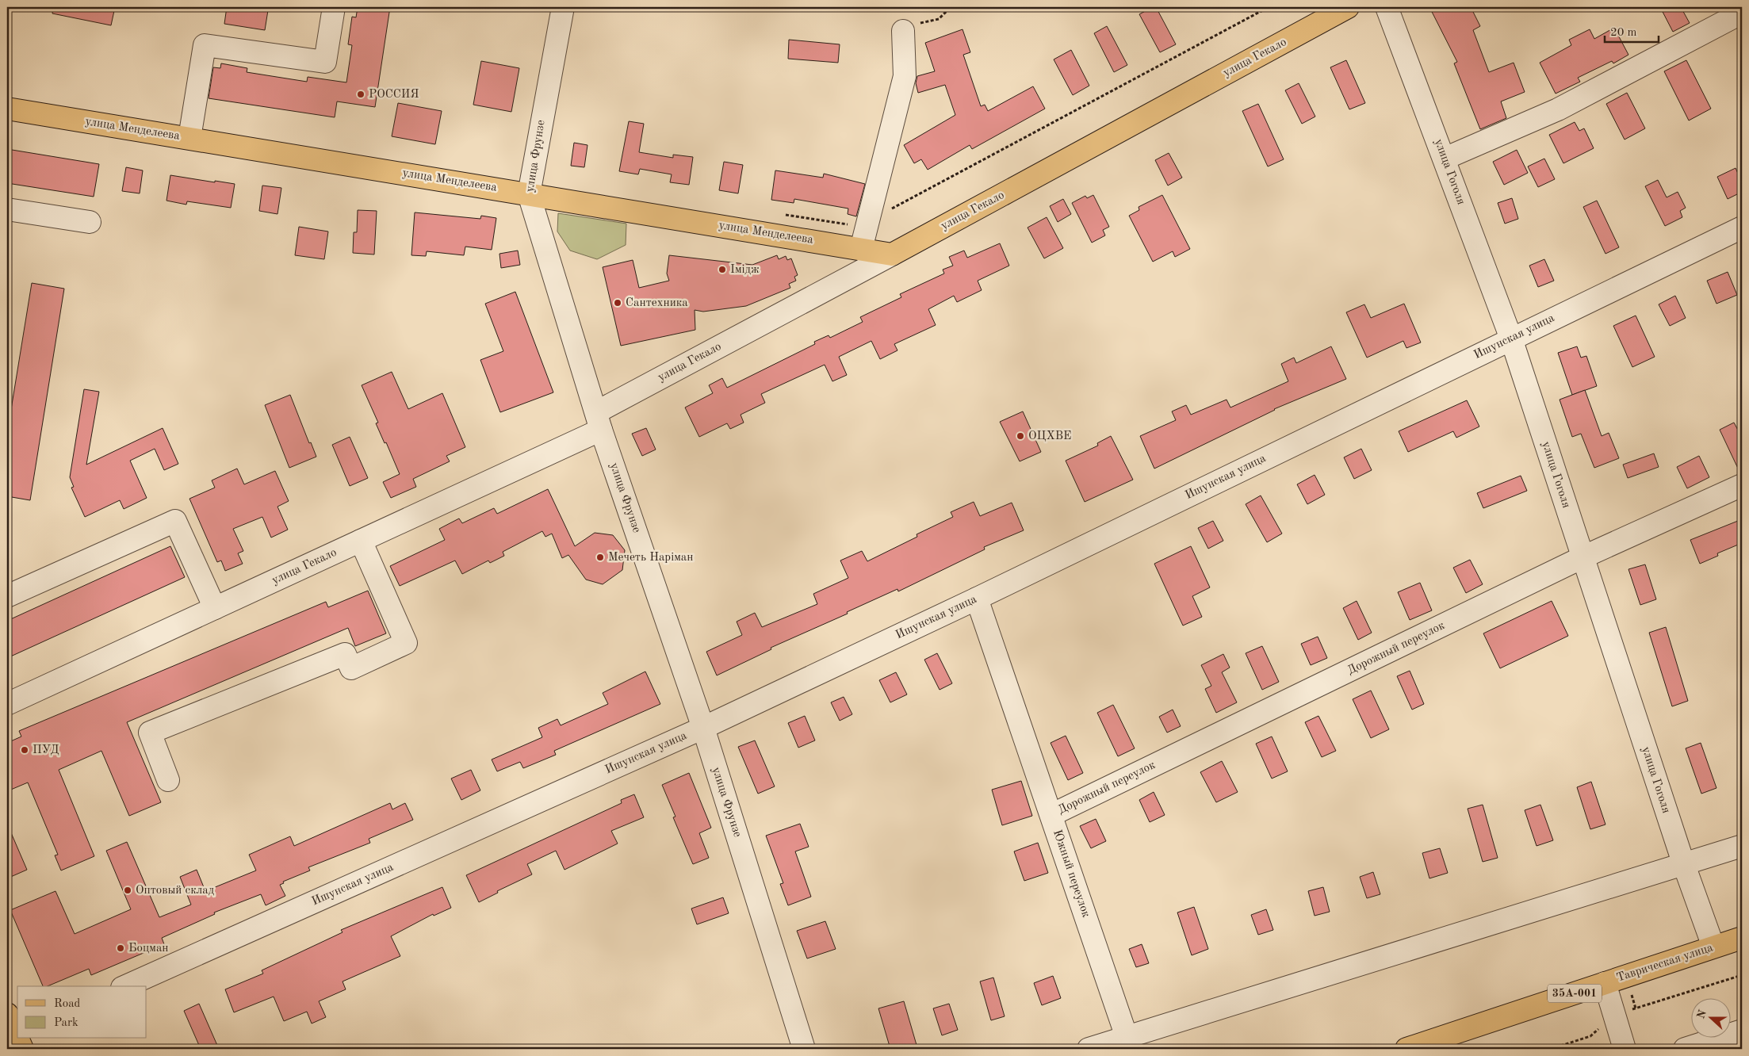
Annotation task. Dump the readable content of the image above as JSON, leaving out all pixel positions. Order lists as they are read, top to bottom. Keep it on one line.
{"streets":{"main road":["улица Гекало","улица Менделеева","Таврическая улица","35А-001"],"street":["улица Фрунзе","улица Гоголя","Ишунская улица","Дорожный переулок","Южный переулок"]},"crossings":[["улица Гекало","улица Менделеева"],["улица Гекало","улица Фрунзе"],["улица Менделеева","улица Фрунзе"],["улица Фрунзе","Ишунская улица"],["улица Гоголя","Ишунская улица"],["улица Гоголя","Дорожный переулок"],["улица Гоголя","Таврическая улица"],["Ишунская улица","Южный переулок"],["Дорожный переулок","Южный переулок"]],"places":["РОССИЯ","Імідж","Сантехника","ОЦХВЕ","Мечеть Наріман","ПУД","Оптовый склад","Боцман"],"legend":["Road","Park"],"scale_bar":"20 m","north":"left"}
